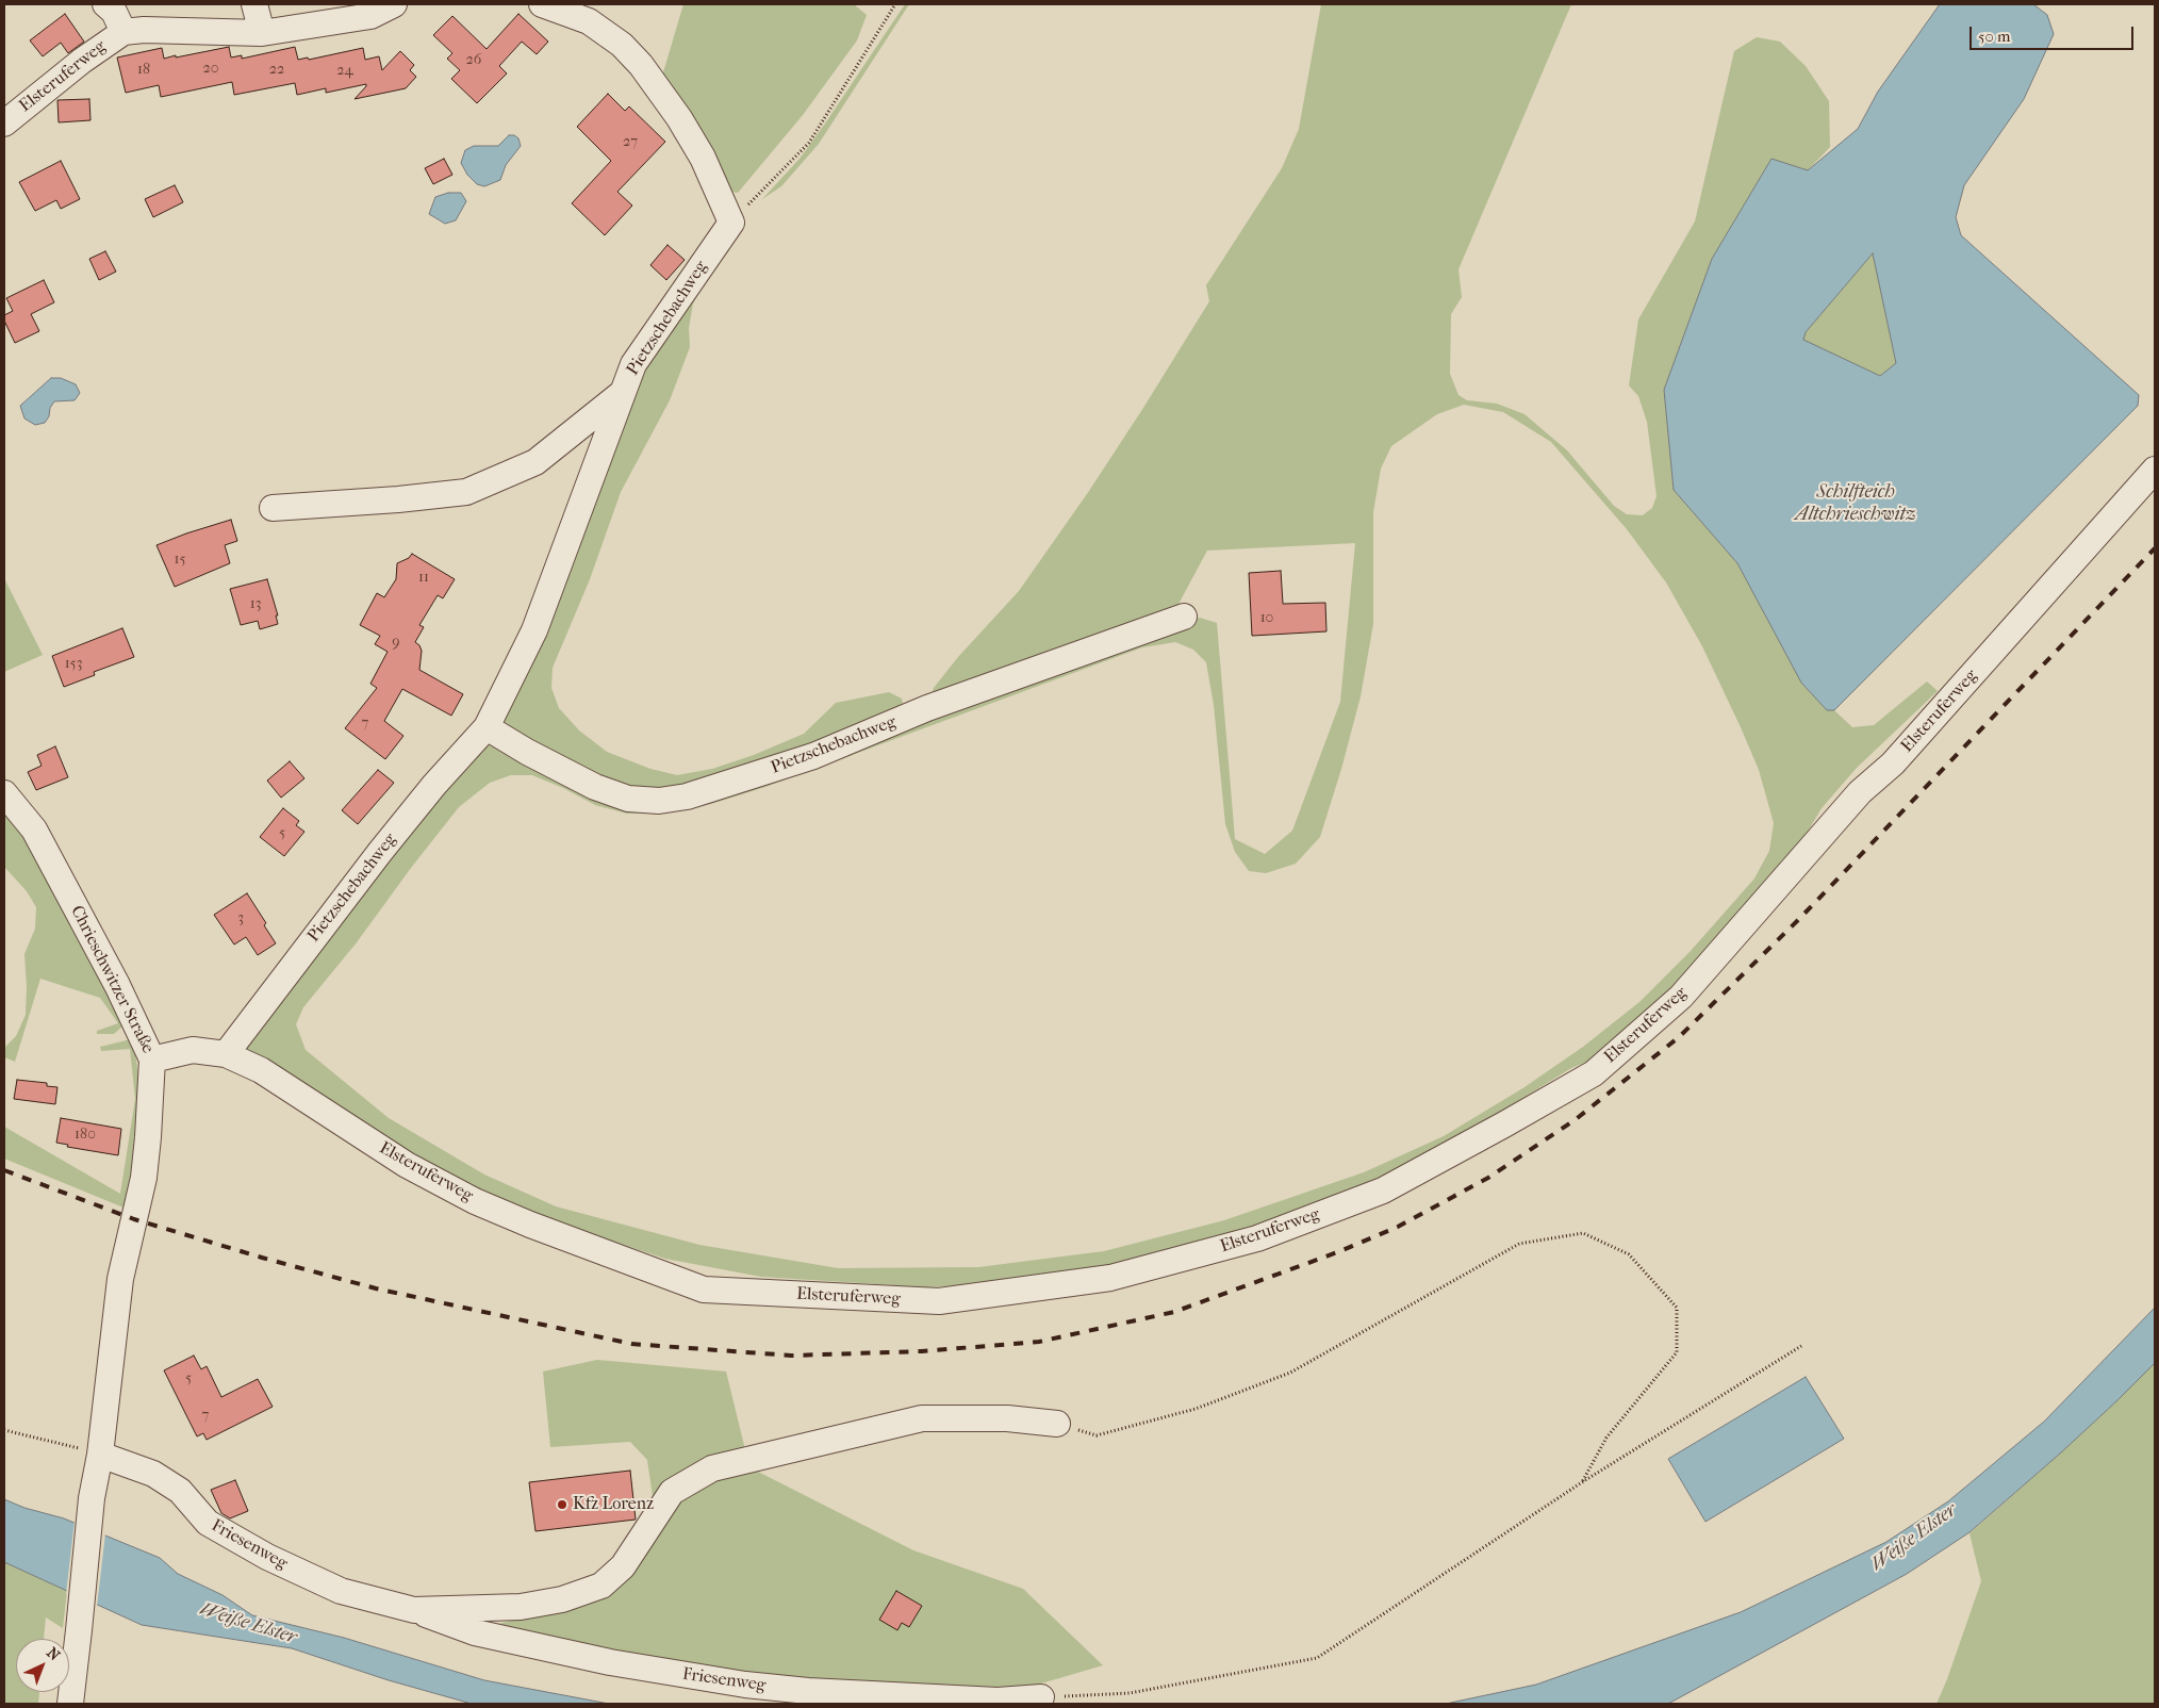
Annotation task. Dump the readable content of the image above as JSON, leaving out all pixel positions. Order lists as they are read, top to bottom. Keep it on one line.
{"streets":{"street":["Elsteruferweg","Pietzschebachweg","Chrieschwitzer Straße","Friesenweg"]},"crossings":[["Elsteruferweg","Pietzschebachweg"],["Elsteruferweg","Chrieschwitzer Straße"],["Chrieschwitzer Straße","Friesenweg"]],"water":["Schilfteich Altchrieschwitz","Weiße Elster"],"places":["Kfz Lorenz"],"house_numbers":["26","20","18","22","24","27","15","11","13","10","9","153","7","5","3","180","5","7"],"scale_bar":"50 m","north":"top right"}
